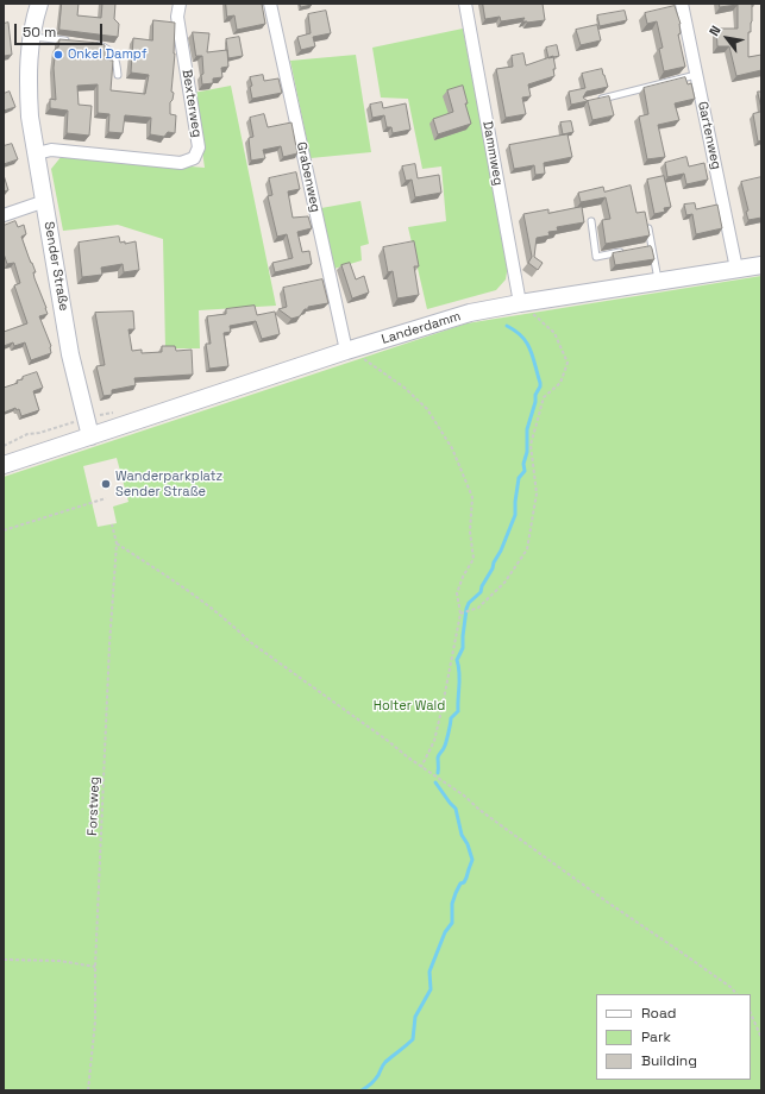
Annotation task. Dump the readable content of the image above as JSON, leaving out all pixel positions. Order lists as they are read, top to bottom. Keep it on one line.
{"streets":{"main road":["Sender Straße","Landerdamm"],"street":["Bexterweg","Gartenweg","Dammweg","Grabenweg"],"path":["Forstweg"]},"crossings":[["Bexterweg","Sender Straße"],["Gartenweg","Landerdamm"],["Dammweg","Landerdamm"],["Grabenweg","Landerdamm"],["Sender Straße","Landerdamm"]],"parks":["Holter Wald"],"places":["Onkel Dampf","Wanderparkplatz Sender Straße"],"legend":["Road","Park","Building"],"scale_bar":"50 m","north":"top left"}
